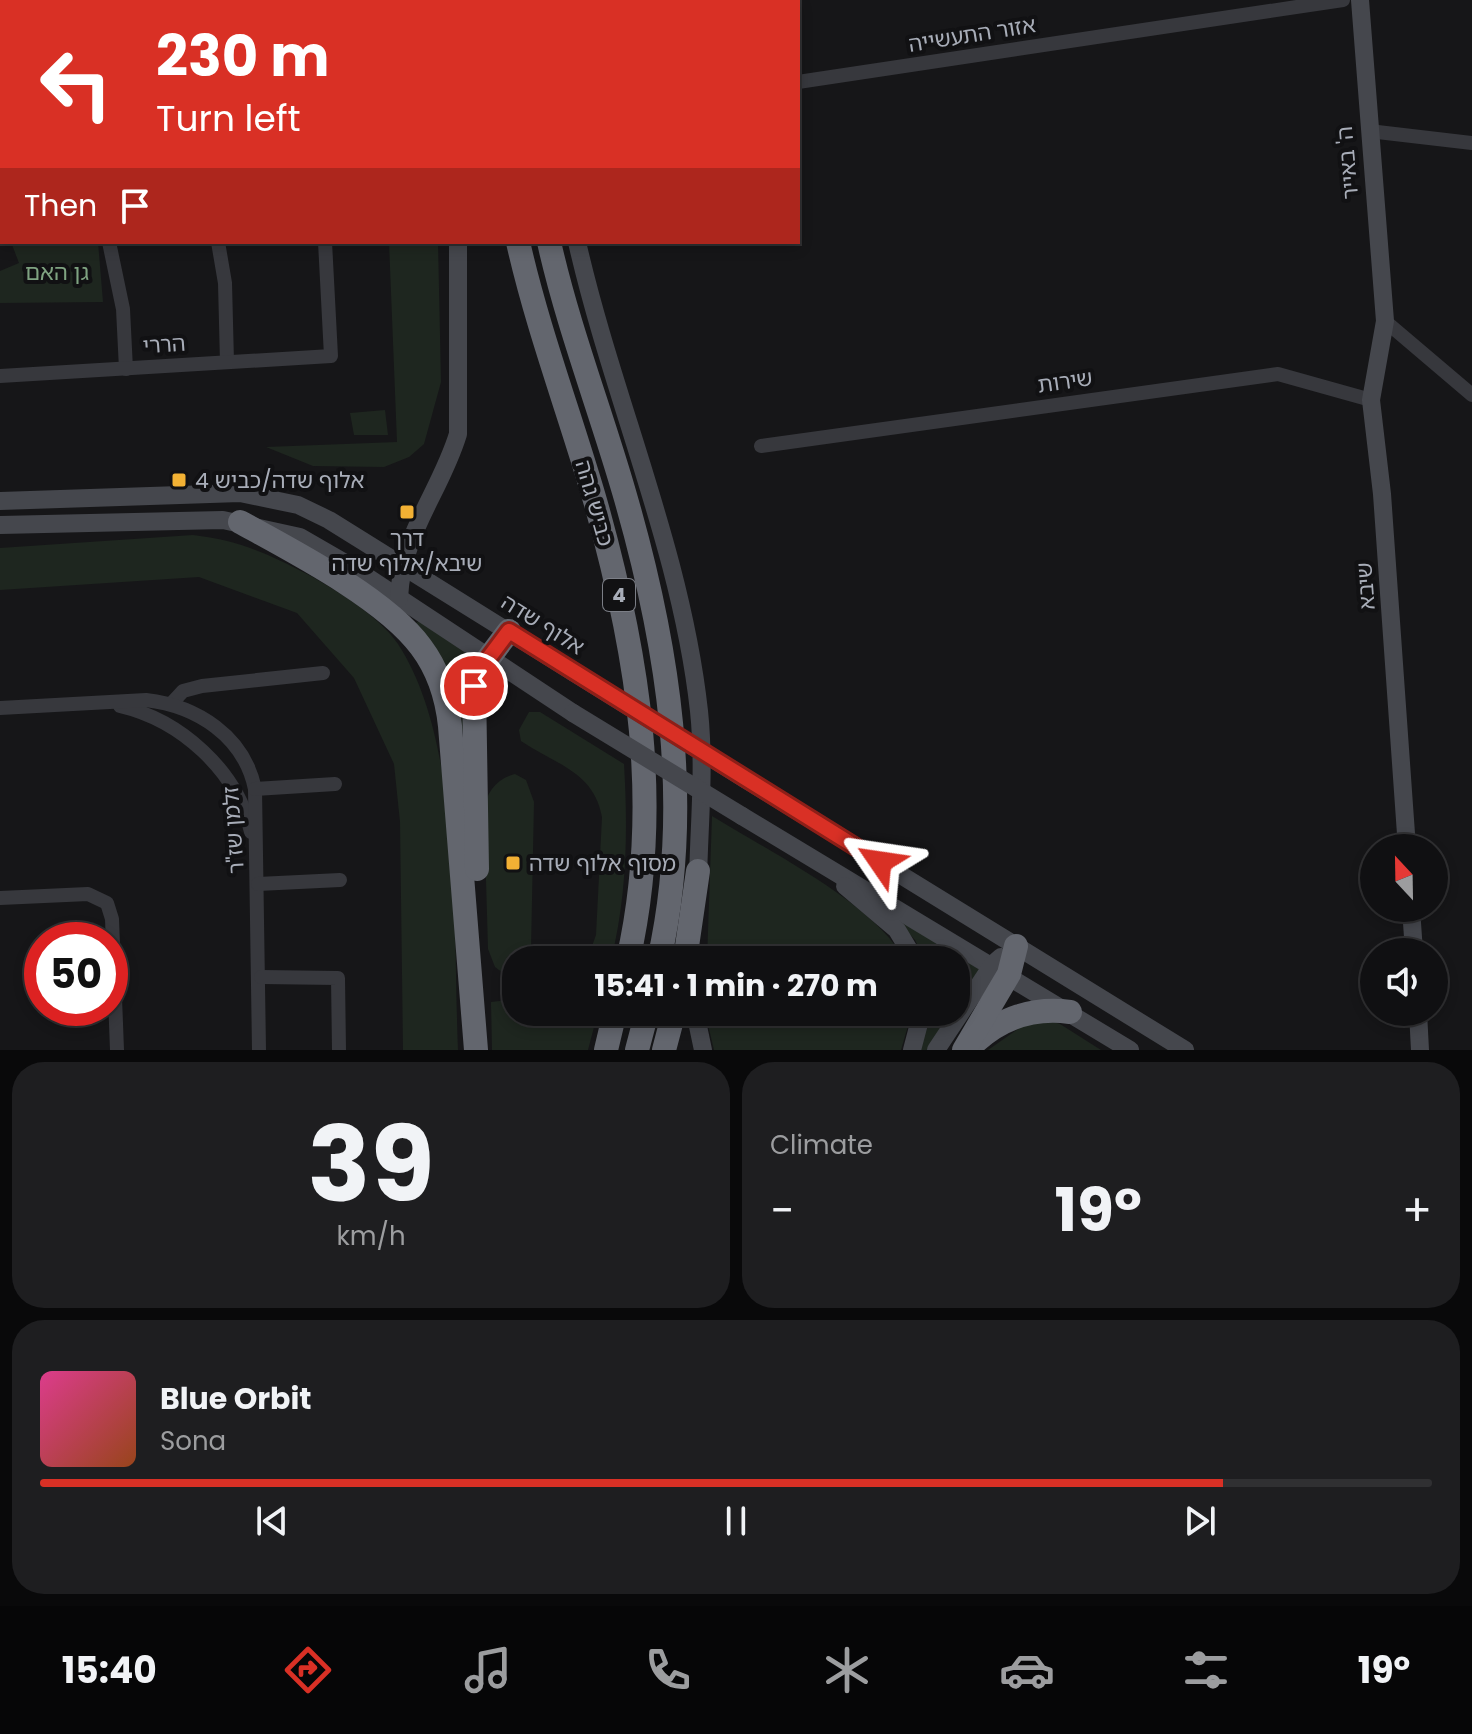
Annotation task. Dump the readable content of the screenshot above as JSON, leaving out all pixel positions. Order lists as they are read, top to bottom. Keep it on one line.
{"streets":{"highway":["כביש גהה","4"],"main road":["ה' באייר","שיבא","אלוף שדה"],"street":["אזור התעשייה","הררי","שירות","זלמן שז\"ר"]},"crossings":[["ה' באייר","שיבא"],["שירות","שיבא"]],"parks":["גן האם"],"places":{"transit":["אלוף שדה/כביש 4","דרך שיבא/אלוף שדה","מסוף אלוף שדה"]},"north":"top","page":{"turn":["230 m","Turn left"],"then":"Then","limit":"50","trip":"15:41 · 1 min · 270 m","tile":[["39","km/h"],"Climate"],"heat":["−","19°","+"],"song":["Blue Orbit","Sona"],"tabs":["15:40","19°"]}}
